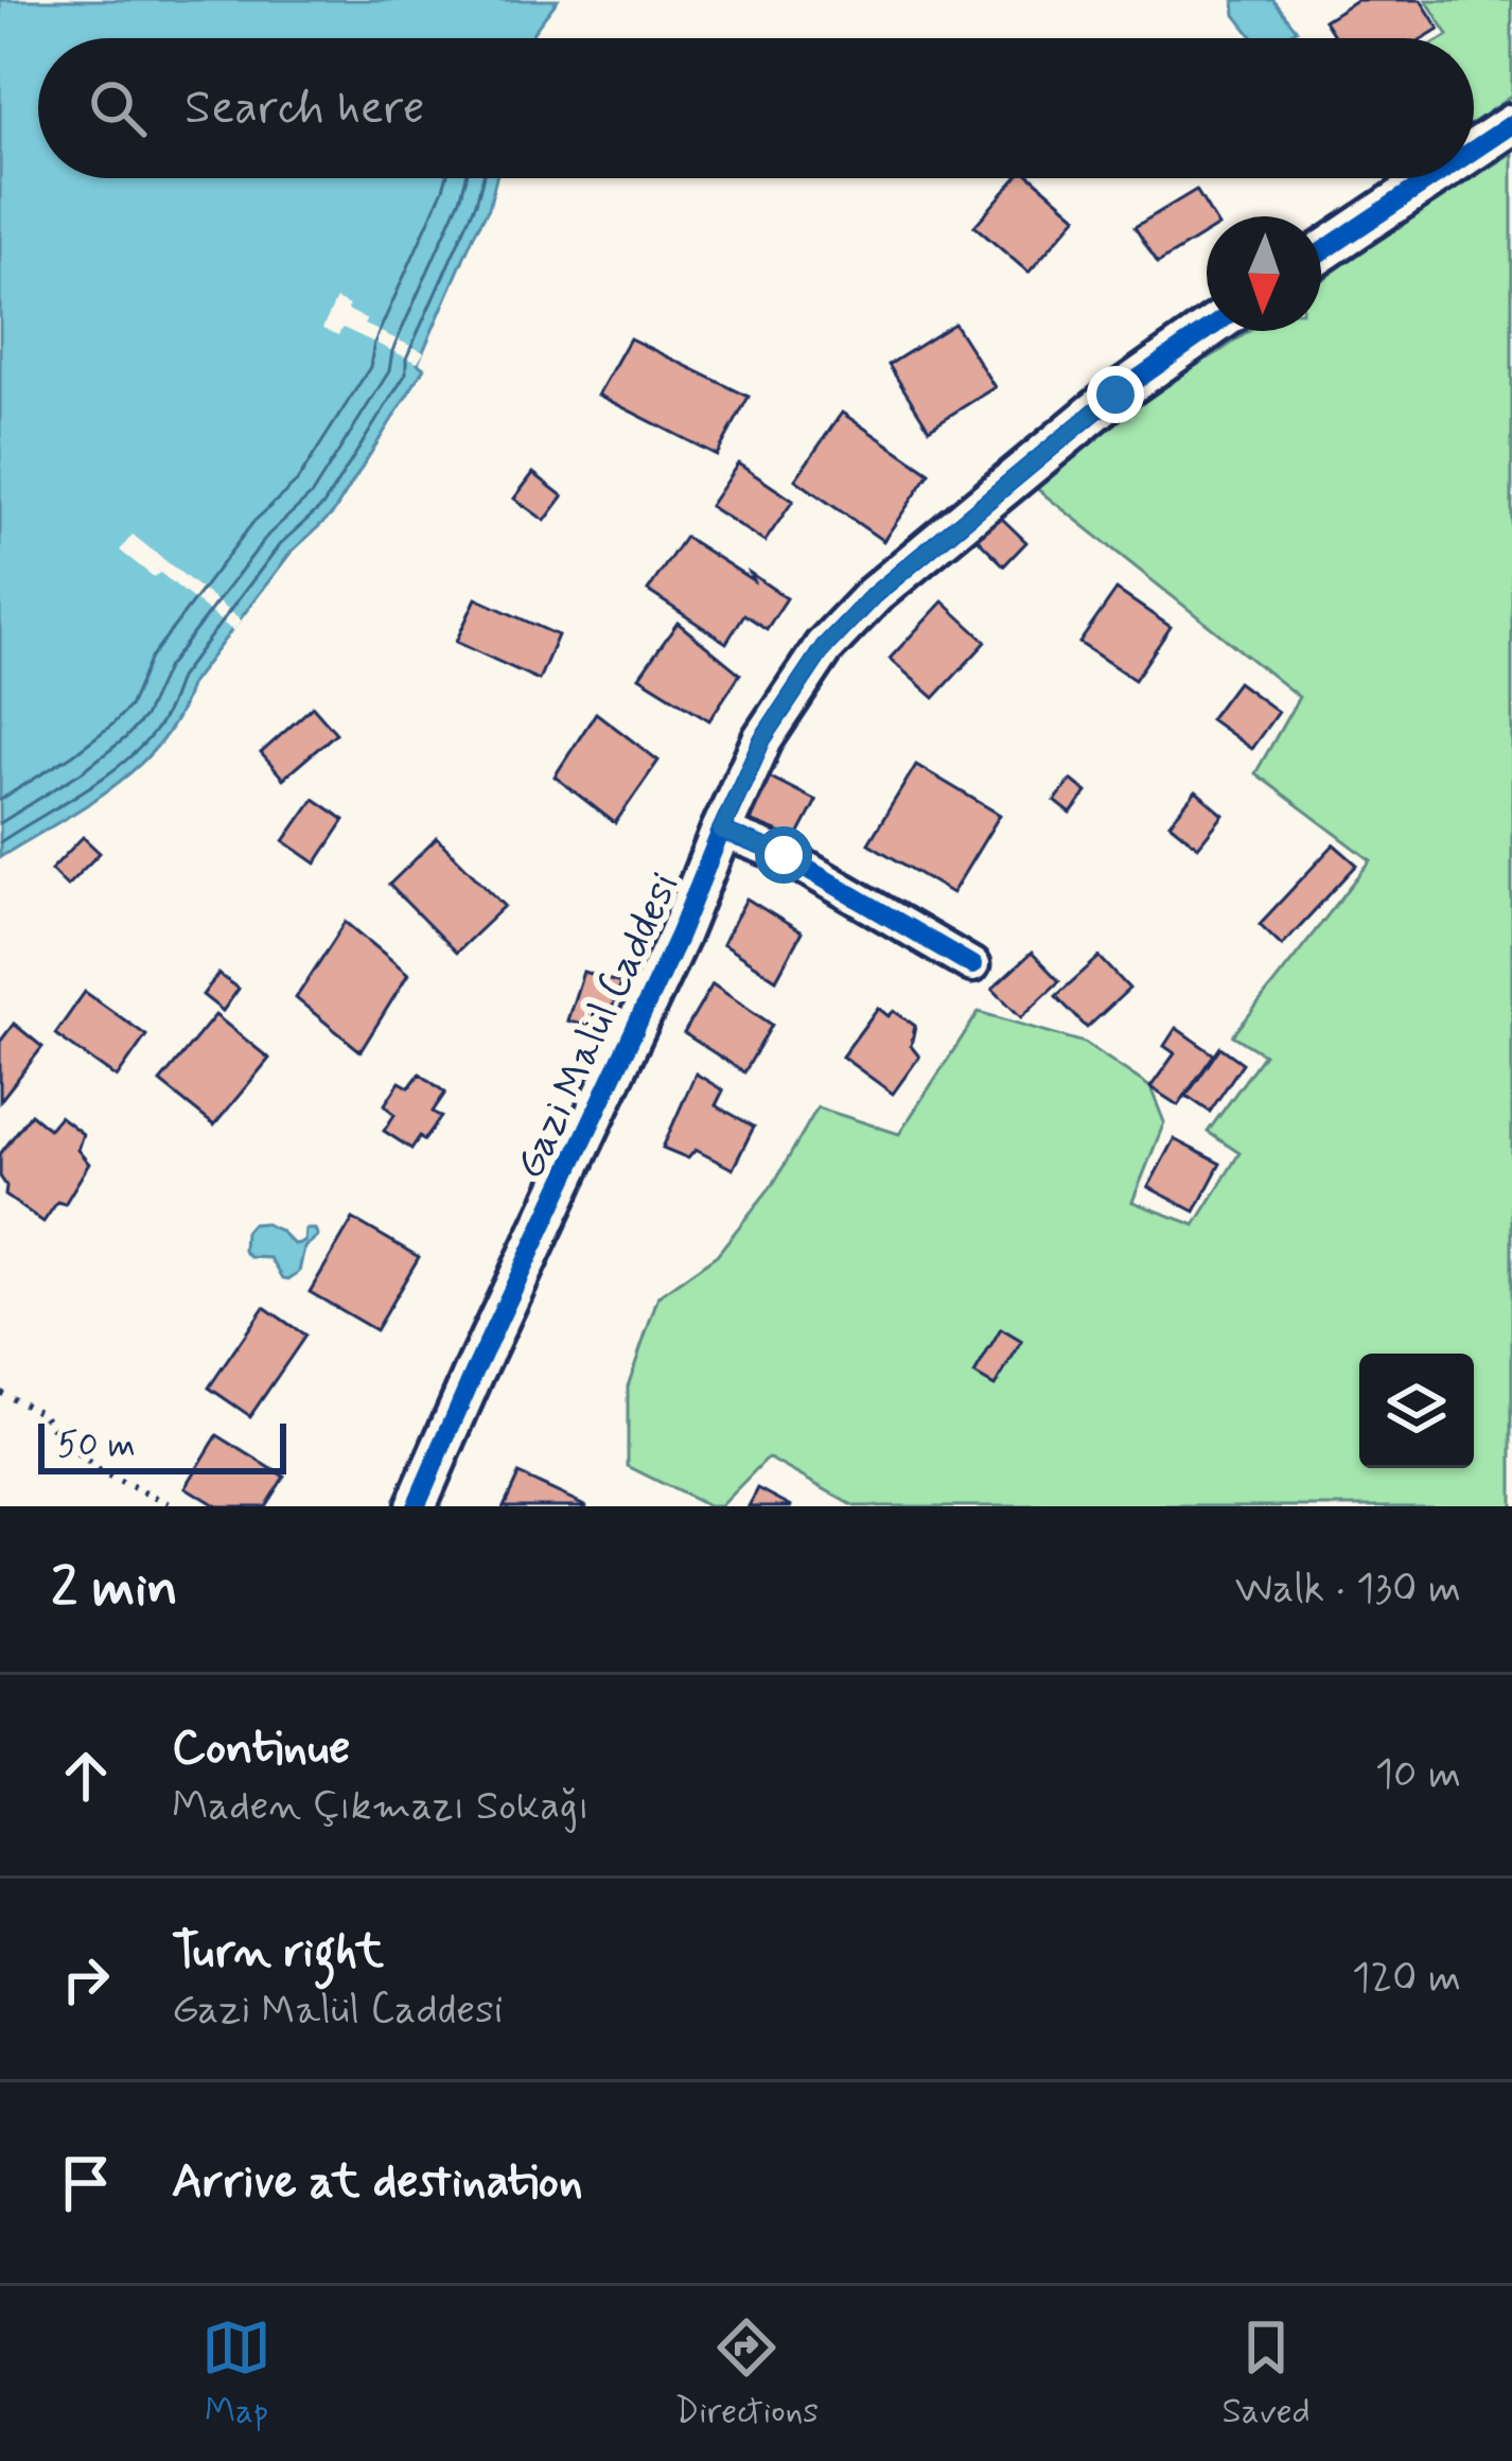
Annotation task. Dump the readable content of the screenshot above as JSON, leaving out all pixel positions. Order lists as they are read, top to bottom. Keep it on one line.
{"streets":{"street":["Gazi Malül Caddesi"]},"scale_bar":"50 m","north":"bottom","page":{"search":"Search here","scale":"50 m","heading":["2 min","Walk · 130 m"],"list":[["Continue","Maden Çıkmazı Sokağı","10 m"],["Turn right","Gazi Malül Caddesi","120 m"],"Arrive at destination"],"nav":["Map","Directions","Saved"]}}
